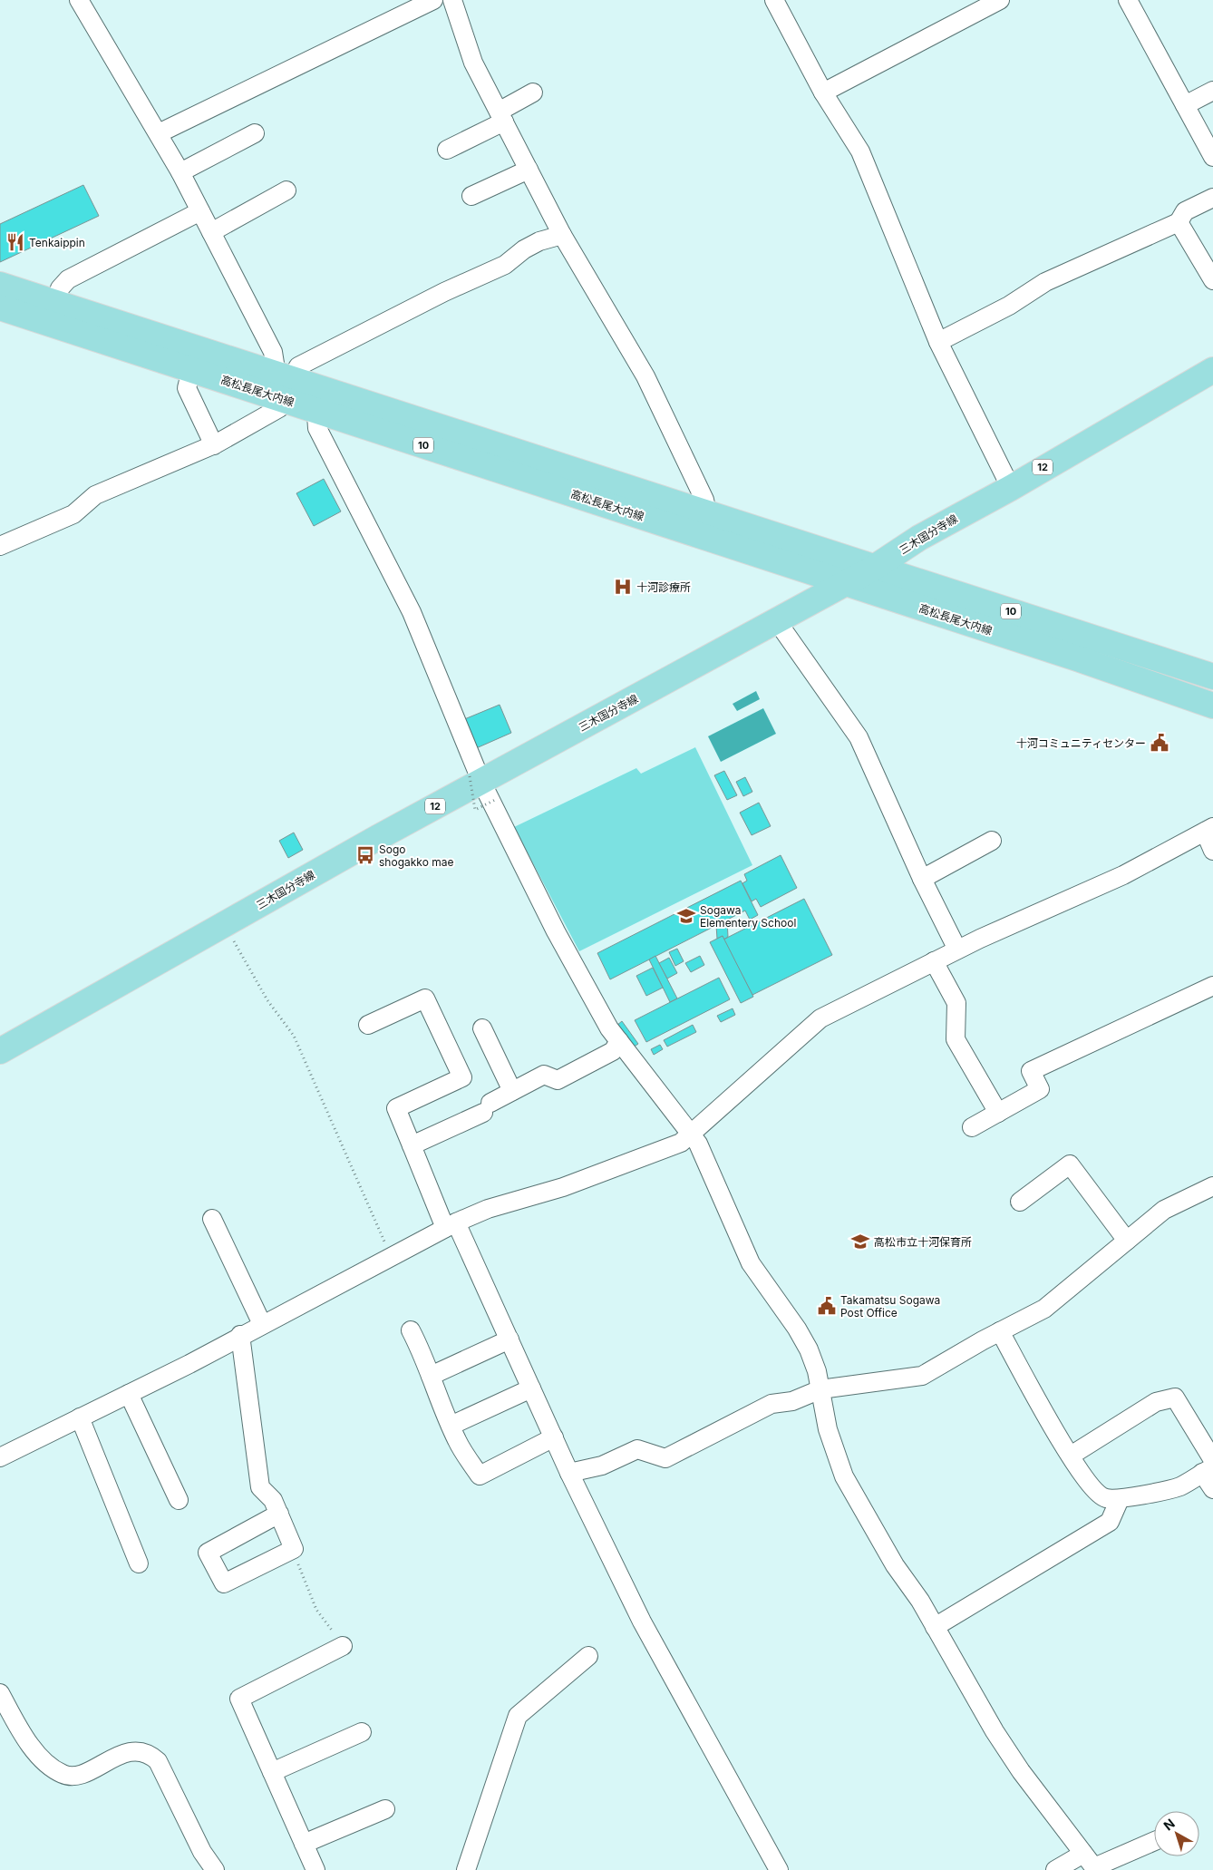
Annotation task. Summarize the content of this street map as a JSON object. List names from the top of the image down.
{
  "streets": {
    "main road": [
      "高松長尾大内線",
      "10",
      "12",
      "三木国分寺線"
    ]
  },
  "crossings": [
    ["高松長尾大内線", "三木国分寺線"]
  ],
  "places": {
    "restaurant": ["Tenkaippin"],
    "hospital": ["十河診療所"],
    "public building": ["十河コミュニティセンター", "Takamatsu Sogawa Post Office"],
    "bus stop": ["Sogo shogakko mae"],
    "school or university": ["Sogawa Elementery School", "高松市立十河保育所"]
  },
  "north": "top left"
}
